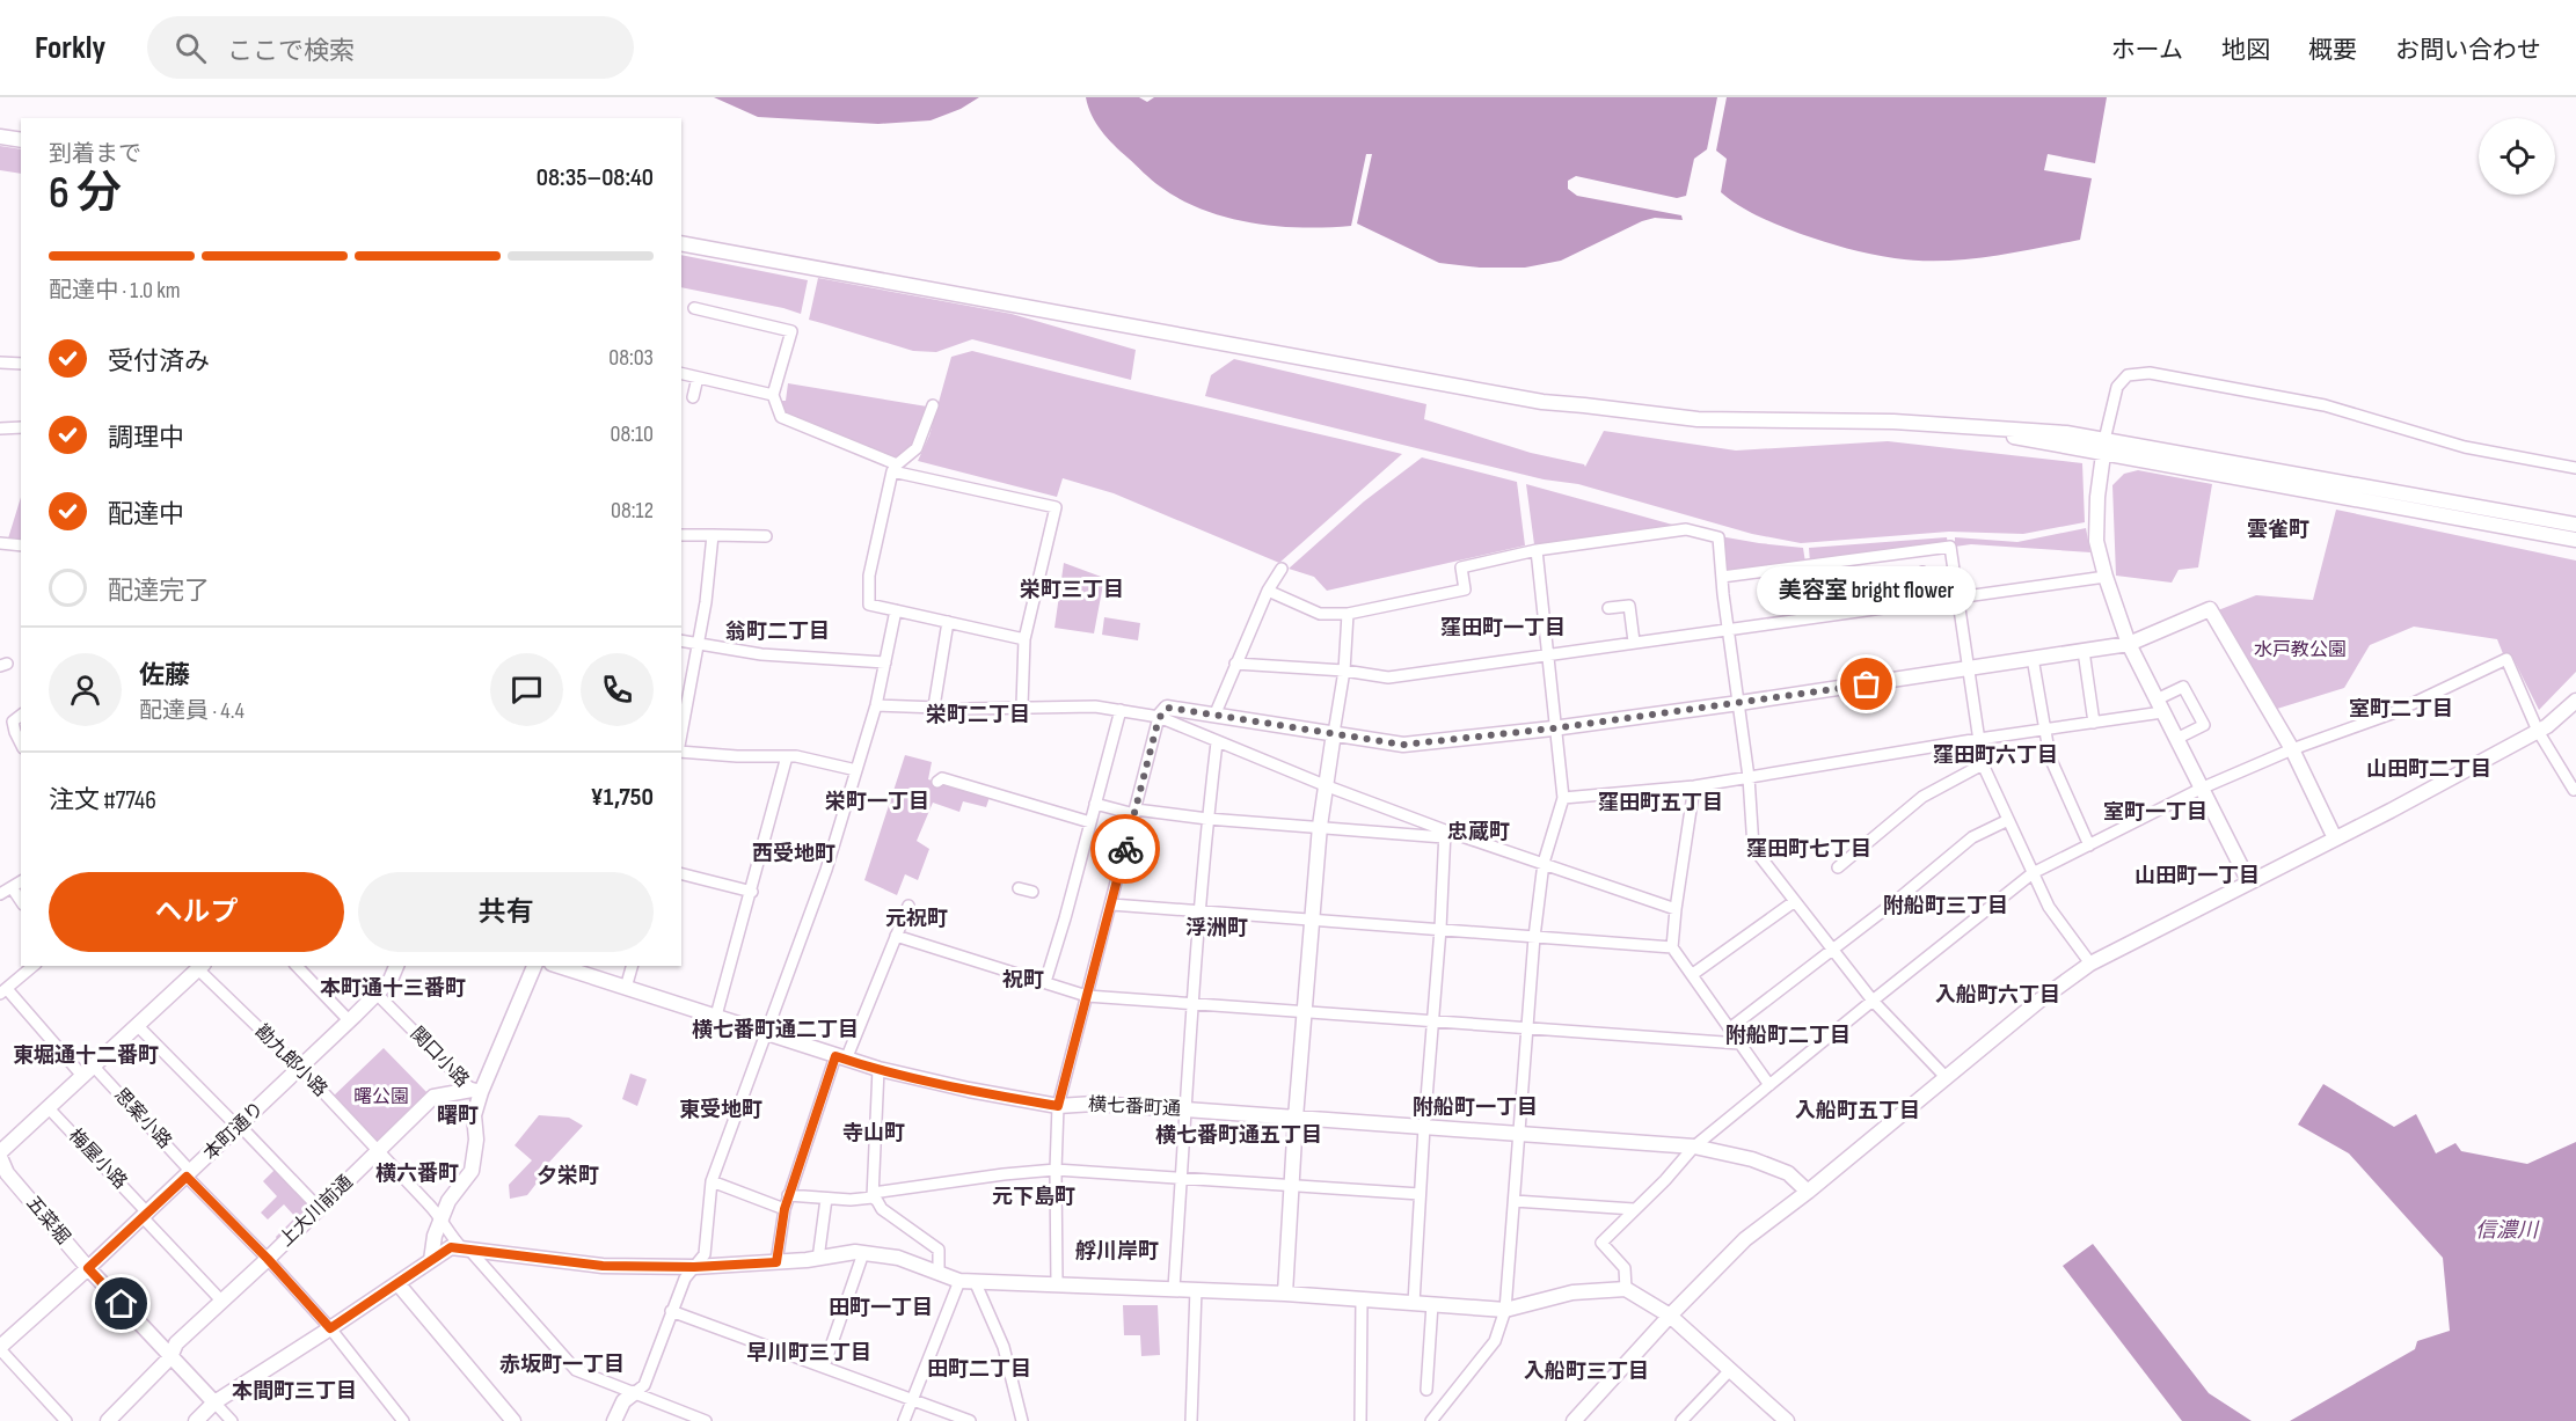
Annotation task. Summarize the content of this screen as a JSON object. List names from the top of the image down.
{
  "streets": {
    "street": [
      "関口小路",
      "勘九郎小路",
      "横七番町通",
      "思案小路",
      "本町通り",
      "梅屋小路",
      "上大川前通",
      "五菜堀"
    ]
  },
  "crossings": [
    ["関口小路", "本町通り"],
    ["関口小路", "上大川前通"],
    ["勘九郎小路", "本町通り"],
    ["勘九郎小路", "上大川前通"],
    ["思案小路", "本町通り"],
    ["思案小路", "上大川前通"],
    ["本町通り", "梅屋小路"],
    ["本町通り", "五菜堀"],
    ["梅屋小路", "上大川前通"],
    ["上大川前通", "五菜堀"]
  ],
  "districts": [
    "雲雀町",
    "栄町三丁目",
    "窪田町一丁目",
    "翁町二丁目",
    "室町二丁目",
    "栄町二丁目",
    "窪田町六丁目",
    "山田町二丁目",
    "栄町一丁目",
    "窪田町五丁目",
    "室町一丁目",
    "忠蔵町",
    "窪田町七丁目",
    "西受地町",
    "山田町一丁目",
    "附船町三丁目",
    "元祝町",
    "浮洲町",
    "祝町",
    "本町通十三番町",
    "入船町六丁目",
    "横七番町通二丁目",
    "附船町二丁目",
    "東堀通十二番町",
    "附船町一丁目",
    "東受地町",
    "入船町五丁目",
    "曙町",
    "寺山町",
    "横七番町通五丁目",
    "横六番町",
    "夕栄町",
    "元下島町",
    "艀川岸町",
    "田町一丁目",
    "早川町三丁目",
    "赤坂町一丁目",
    "田町二丁目",
    "入船町三丁目",
    "本間町三丁目"
  ],
  "water": ["信濃川"],
  "parks": ["水戸教公園", "曙公園"],
  "places": ["美容室 bright flower"],
  "page": {
    "header": "Forkly",
    "search": "ここで検索",
    "nav": [
      "ホーム",
      "地図",
      "概要",
      "お問い合わせ"
    ],
    "heading": ["6 分", "到着まで", "08:35–08:40"],
    "panel": [
      "佐藤",
      "配達員 · 4.4",
      "注文 #7746",
      "¥1,750"
    ],
    "bar": "配達中 · 1.0 km",
    "list": [
      ["受付済み", "08:03"],
      ["調理中", "08:10"],
      ["配達中", "08:12"],
      "配達完了"
    ],
    "bubble": "美容室 bright flower",
    "buttons": ["ヘルプ", "共有"]
  }
}
